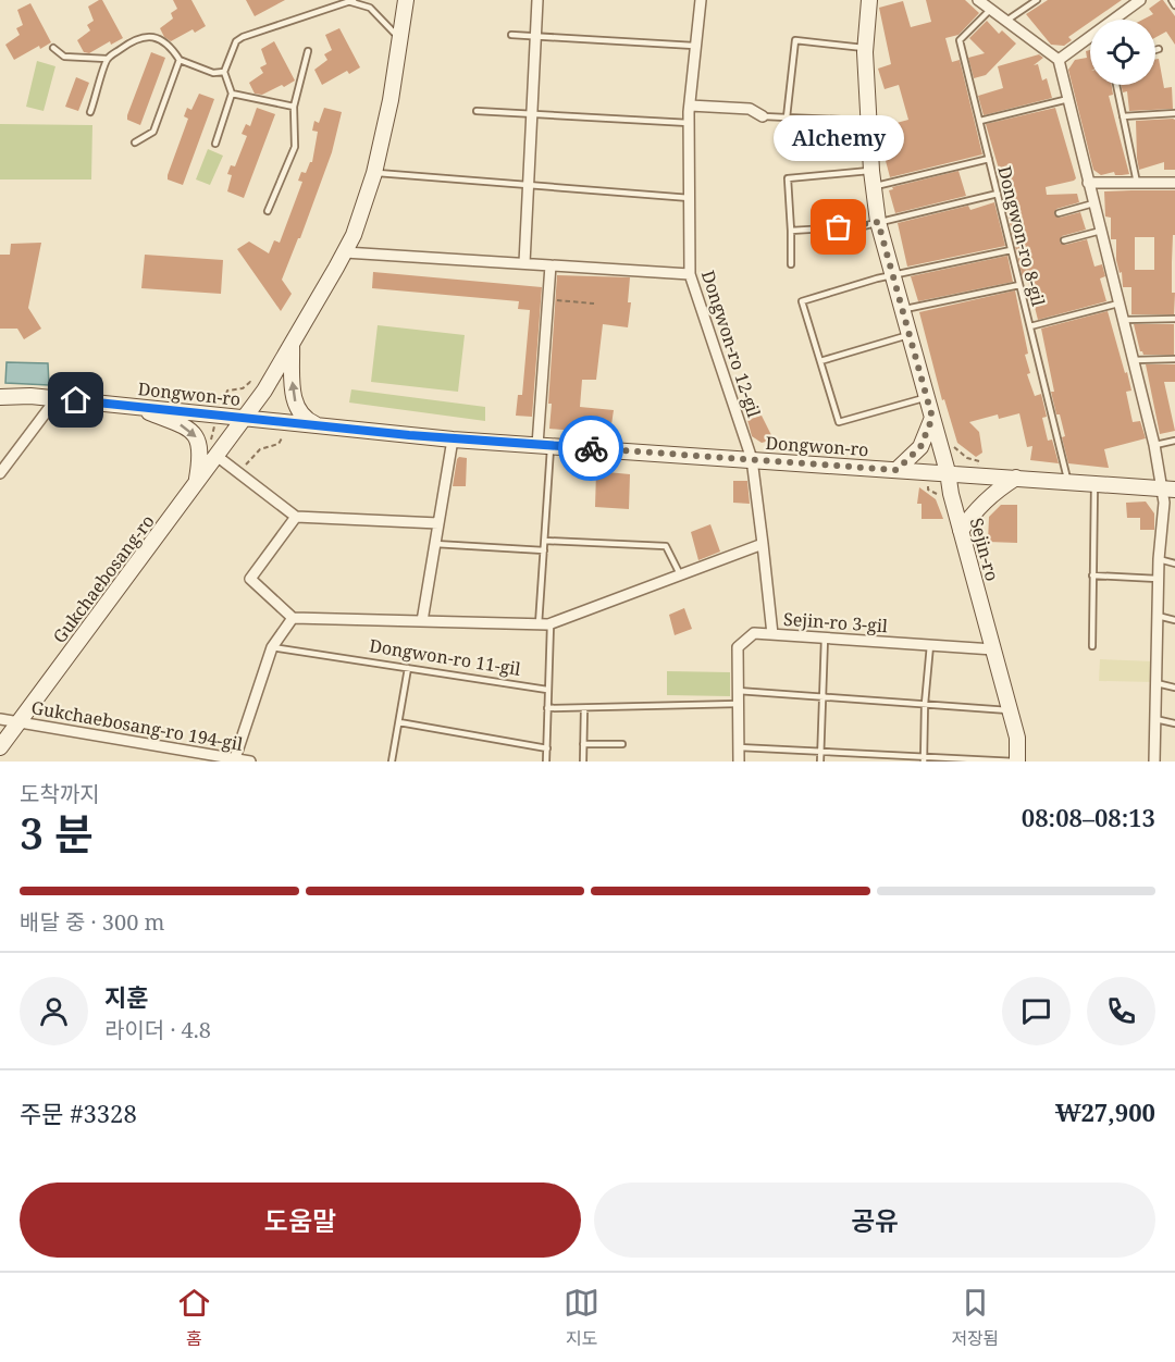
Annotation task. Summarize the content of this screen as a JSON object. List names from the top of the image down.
{
  "streets": {
    "main road": ["Dongwon-ro", "Sejin-ro", "Gukchaebosang-ro"],
    "street": [
      "Dongwon-ro 12-gil",
      "Sejin-ro 3-gil",
      "Dongwon-ro 11-gil",
      "Gukchaebosang-ro 194-gil"
    ],
    "lane": ["Dongwon-ro 8-gil"]
  },
  "crossings": [
    ["Dongwon-ro 8-gil", "Dongwon-ro"],
    ["Dongwon-ro 12-gil", "Dongwon-ro"],
    ["Dongwon-ro", "Sejin-ro"],
    ["Dongwon-ro", "Gukchaebosang-ro"],
    ["Sejin-ro", "Sejin-ro 3-gil"],
    ["Gukchaebosang-ro", "Gukchaebosang-ro 194-gil"]
  ],
  "places": ["Alchemy"],
  "page": {
    "bubble": "Alchemy",
    "heading": ["3 분", "도착까지", "08:08–08:13"],
    "panel": [
      "지훈",
      "라이더 · 4.8",
      "주문 #3328",
      "₩27,900"
    ],
    "bar": "배달 중 · 300 m",
    "buttons": ["도움말", "공유"],
    "tabs": ["홈", "지도", "저장됨"]
  }
}
